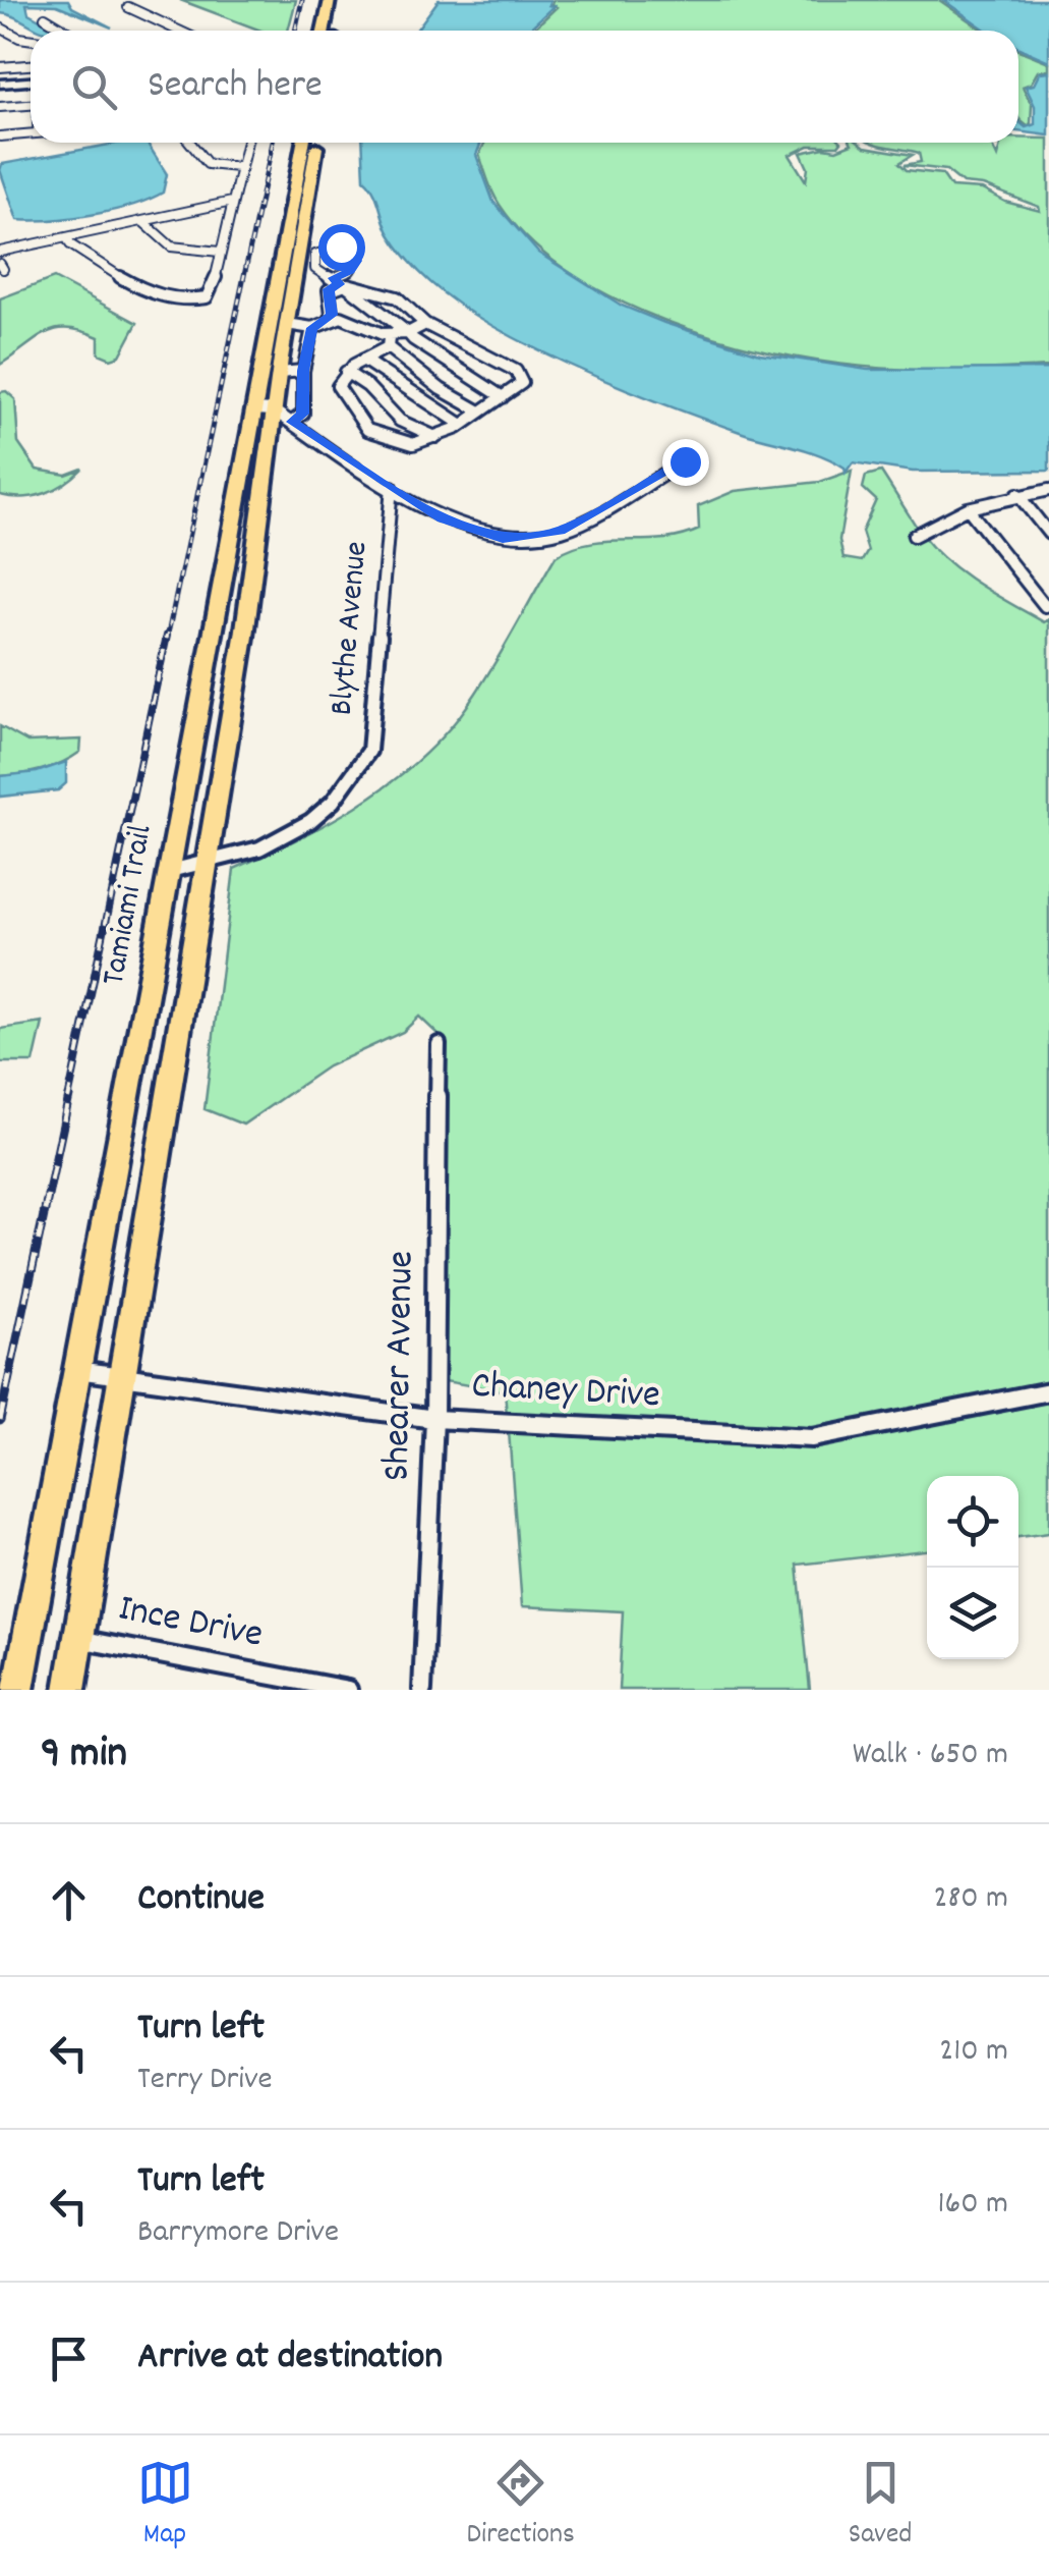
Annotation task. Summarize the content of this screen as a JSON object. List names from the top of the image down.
{
  "streets": {
    "main road": ["Tamiami Trail"],
    "street": [
      "Blythe Avenue",
      "Shearer Avenue",
      "Chaney Drive",
      "Ince Drive"
    ]
  },
  "crossings": [
    ["Blythe Avenue", "Tamiami Trail"],
    ["Tamiami Trail", "Chaney Drive"],
    ["Tamiami Trail", "Ince Drive"],
    ["Shearer Avenue", "Chaney Drive"]
  ],
  "page": {
    "search": "Search here",
    "heading": ["9 min", "Walk · 650 m"],
    "list": [
      ["Continue", "280 m"],
      ["Turn left", "Terry Drive", "210 m"],
      ["Turn left", "Barrymore Drive", "160 m"],
      "Arrive at destination"
    ],
    "nav": ["Map", "Directions", "Saved"]
  }
}
